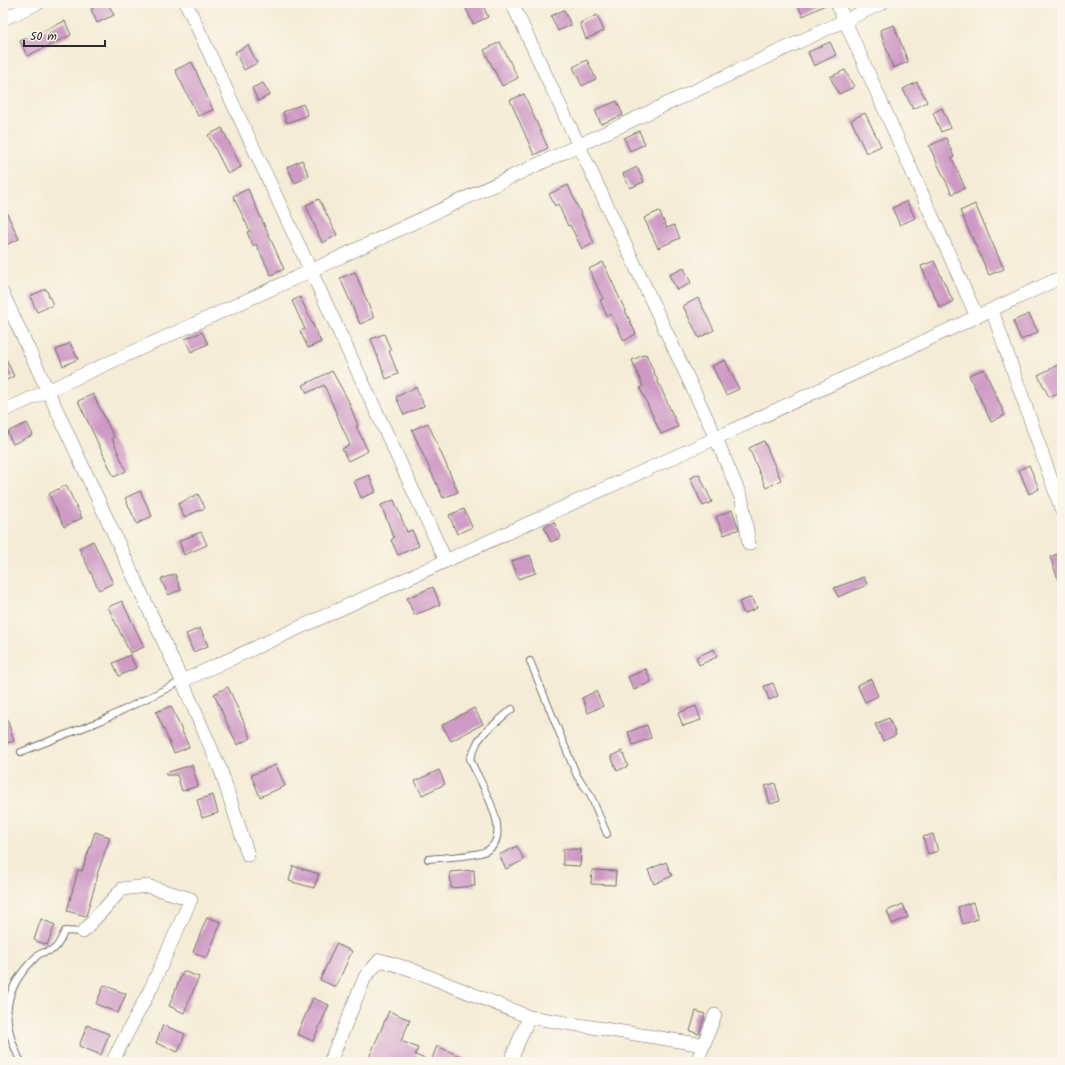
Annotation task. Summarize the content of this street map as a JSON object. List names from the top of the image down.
{
  "scale_bar": "50 m"
}
